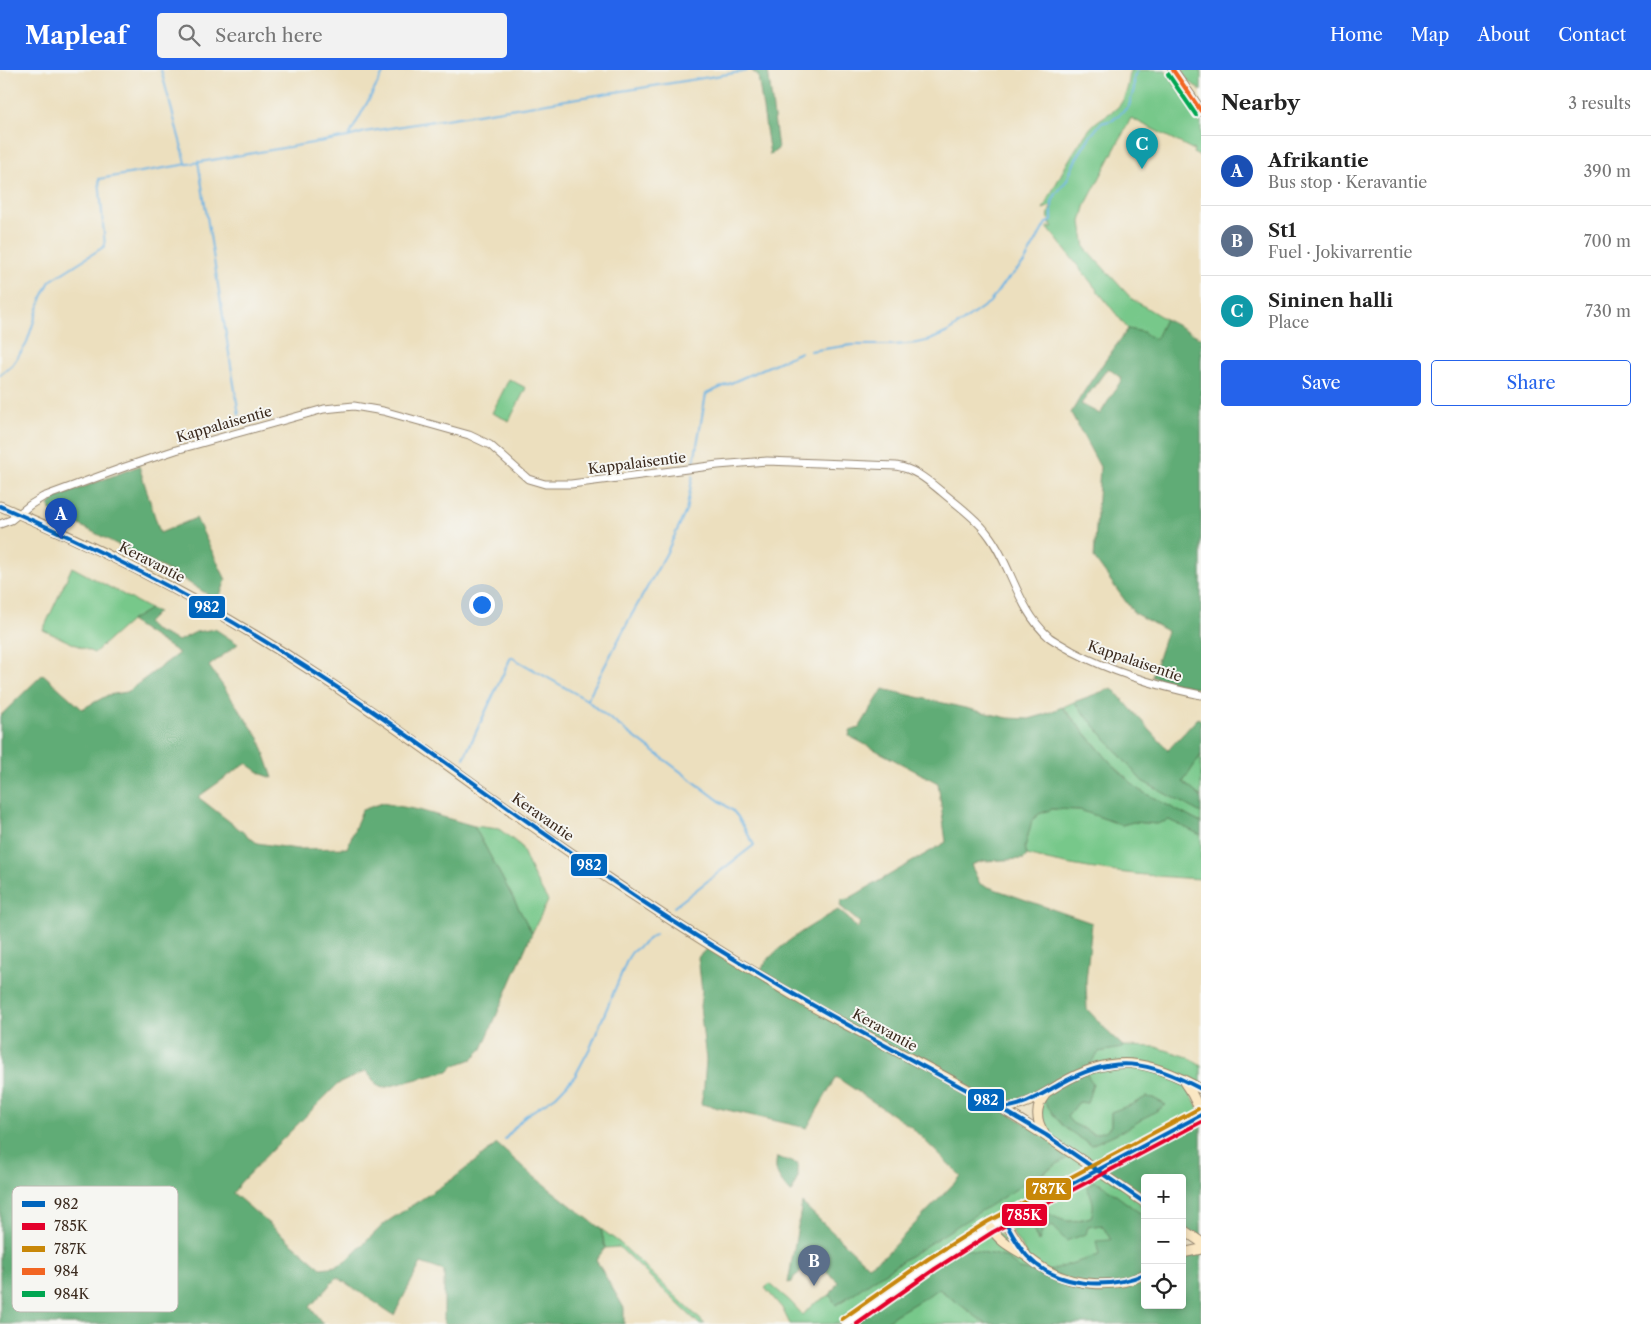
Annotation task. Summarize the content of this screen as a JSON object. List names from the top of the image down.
{
  "streets": {
    "main road": ["Keravantie"],
    "street": ["Kappalaisentie"]
  },
  "crossings": [
    ["Kappalaisentie", "Keravantie"]
  ],
  "lines": [
    "transit line 984",
    "transit line 984K",
    "transit line 982",
    "transit line 787K",
    "transit line 785K"
  ],
  "legend": [
    "982",
    "785K",
    "787K",
    "984",
    "984K"
  ],
  "page": {
    "header": "Mapleaf",
    "search": "Search here",
    "nav": [
      "Home",
      "Map",
      "About",
      "Contact"
    ],
    "heading": ["Nearby", "3 results"],
    "pins": ["C", "A", "B"],
    "list": [
      {
        "mark": "A",
        "name": "Afrikantie",
        "note": "Bus stop · Keravantie",
        "value": "390 m"
      },
      {
        "mark": "B",
        "name": "St1",
        "note": "Fuel · Jokivarrentie",
        "value": "700 m"
      },
      {
        "mark": "C",
        "name": "Sininen halli",
        "note": "Place",
        "value": "730 m"
      }
    ],
    "buttons": ["Save", "Share"],
    "map_buttons": ["+", "−"]
  }
}
